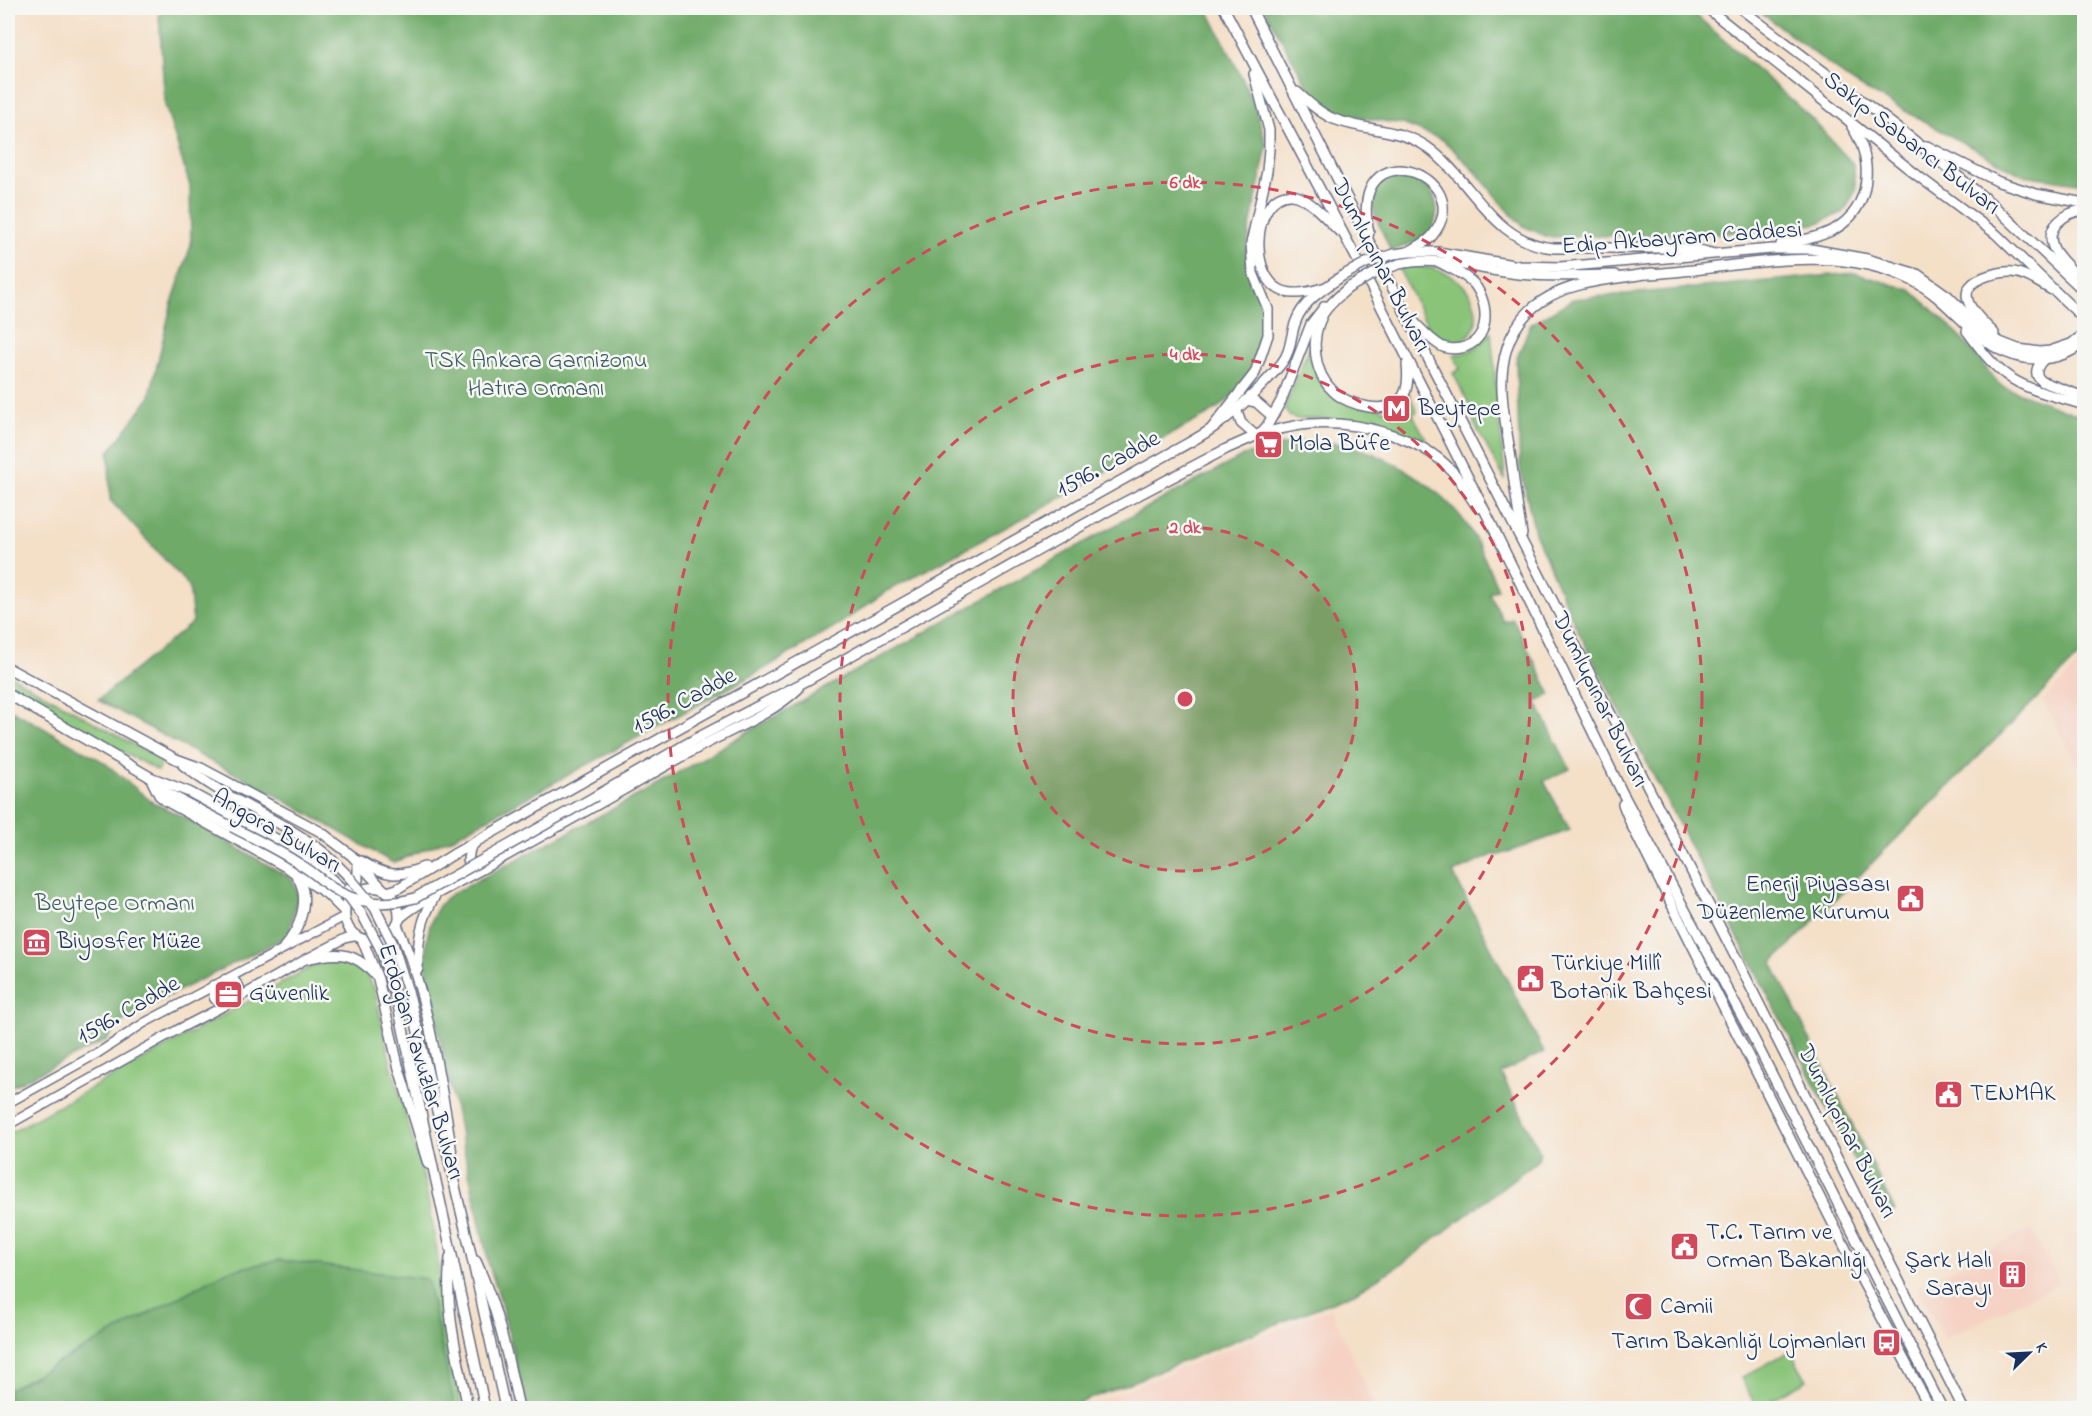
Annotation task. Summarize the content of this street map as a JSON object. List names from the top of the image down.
{
  "streets": {
    "main road": [
      "Sakıp Sabancı Bulvarı",
      "Edip Akbayram Caddesi",
      "Dumlupınar Bulvarı",
      "1596. Cadde",
      "Angora Bulvarı",
      "Erdoğan Yavuzlar Bulvarı"
    ]
  },
  "crossings": [
    ["Edip Akbayram Caddesi", "1596. Cadde"],
    ["Dumlupınar Bulvarı", "1596. Cadde"],
    ["1596. Cadde", "Angora Bulvarı"],
    ["1596. Cadde", "Erdoğan Yavuzlar Bulvarı"],
    ["Angora Bulvarı", "Erdoğan Yavuzlar Bulvarı"]
  ],
  "parks": ["TSK Ankara Garnizonu Hatıra Ormanı", "Beytepe Ormanı"],
  "places": {
    "metro station": ["Beytepe"],
    "supermarket": ["Mola Büfe"],
    "public building": [
      "Enerji Piyasası Düzenleme Kurumu",
      "Türkiye Millî Botanik Bahçesi",
      "TENMAK",
      "T.C. Tarım ve Orman Bakanlığı"
    ],
    "museum": ["Biyosfer Müze"],
    "office": ["Güvenlik"],
    "building": ["Şark Halı Sarayı"],
    "mosque": ["Camii"],
    "bus stop": ["Tarım Bakanlığı Lojmanları"]
  },
  "north": "top right",
  "rings": ["6 dk", "4 dk", "2 dk"]
}
